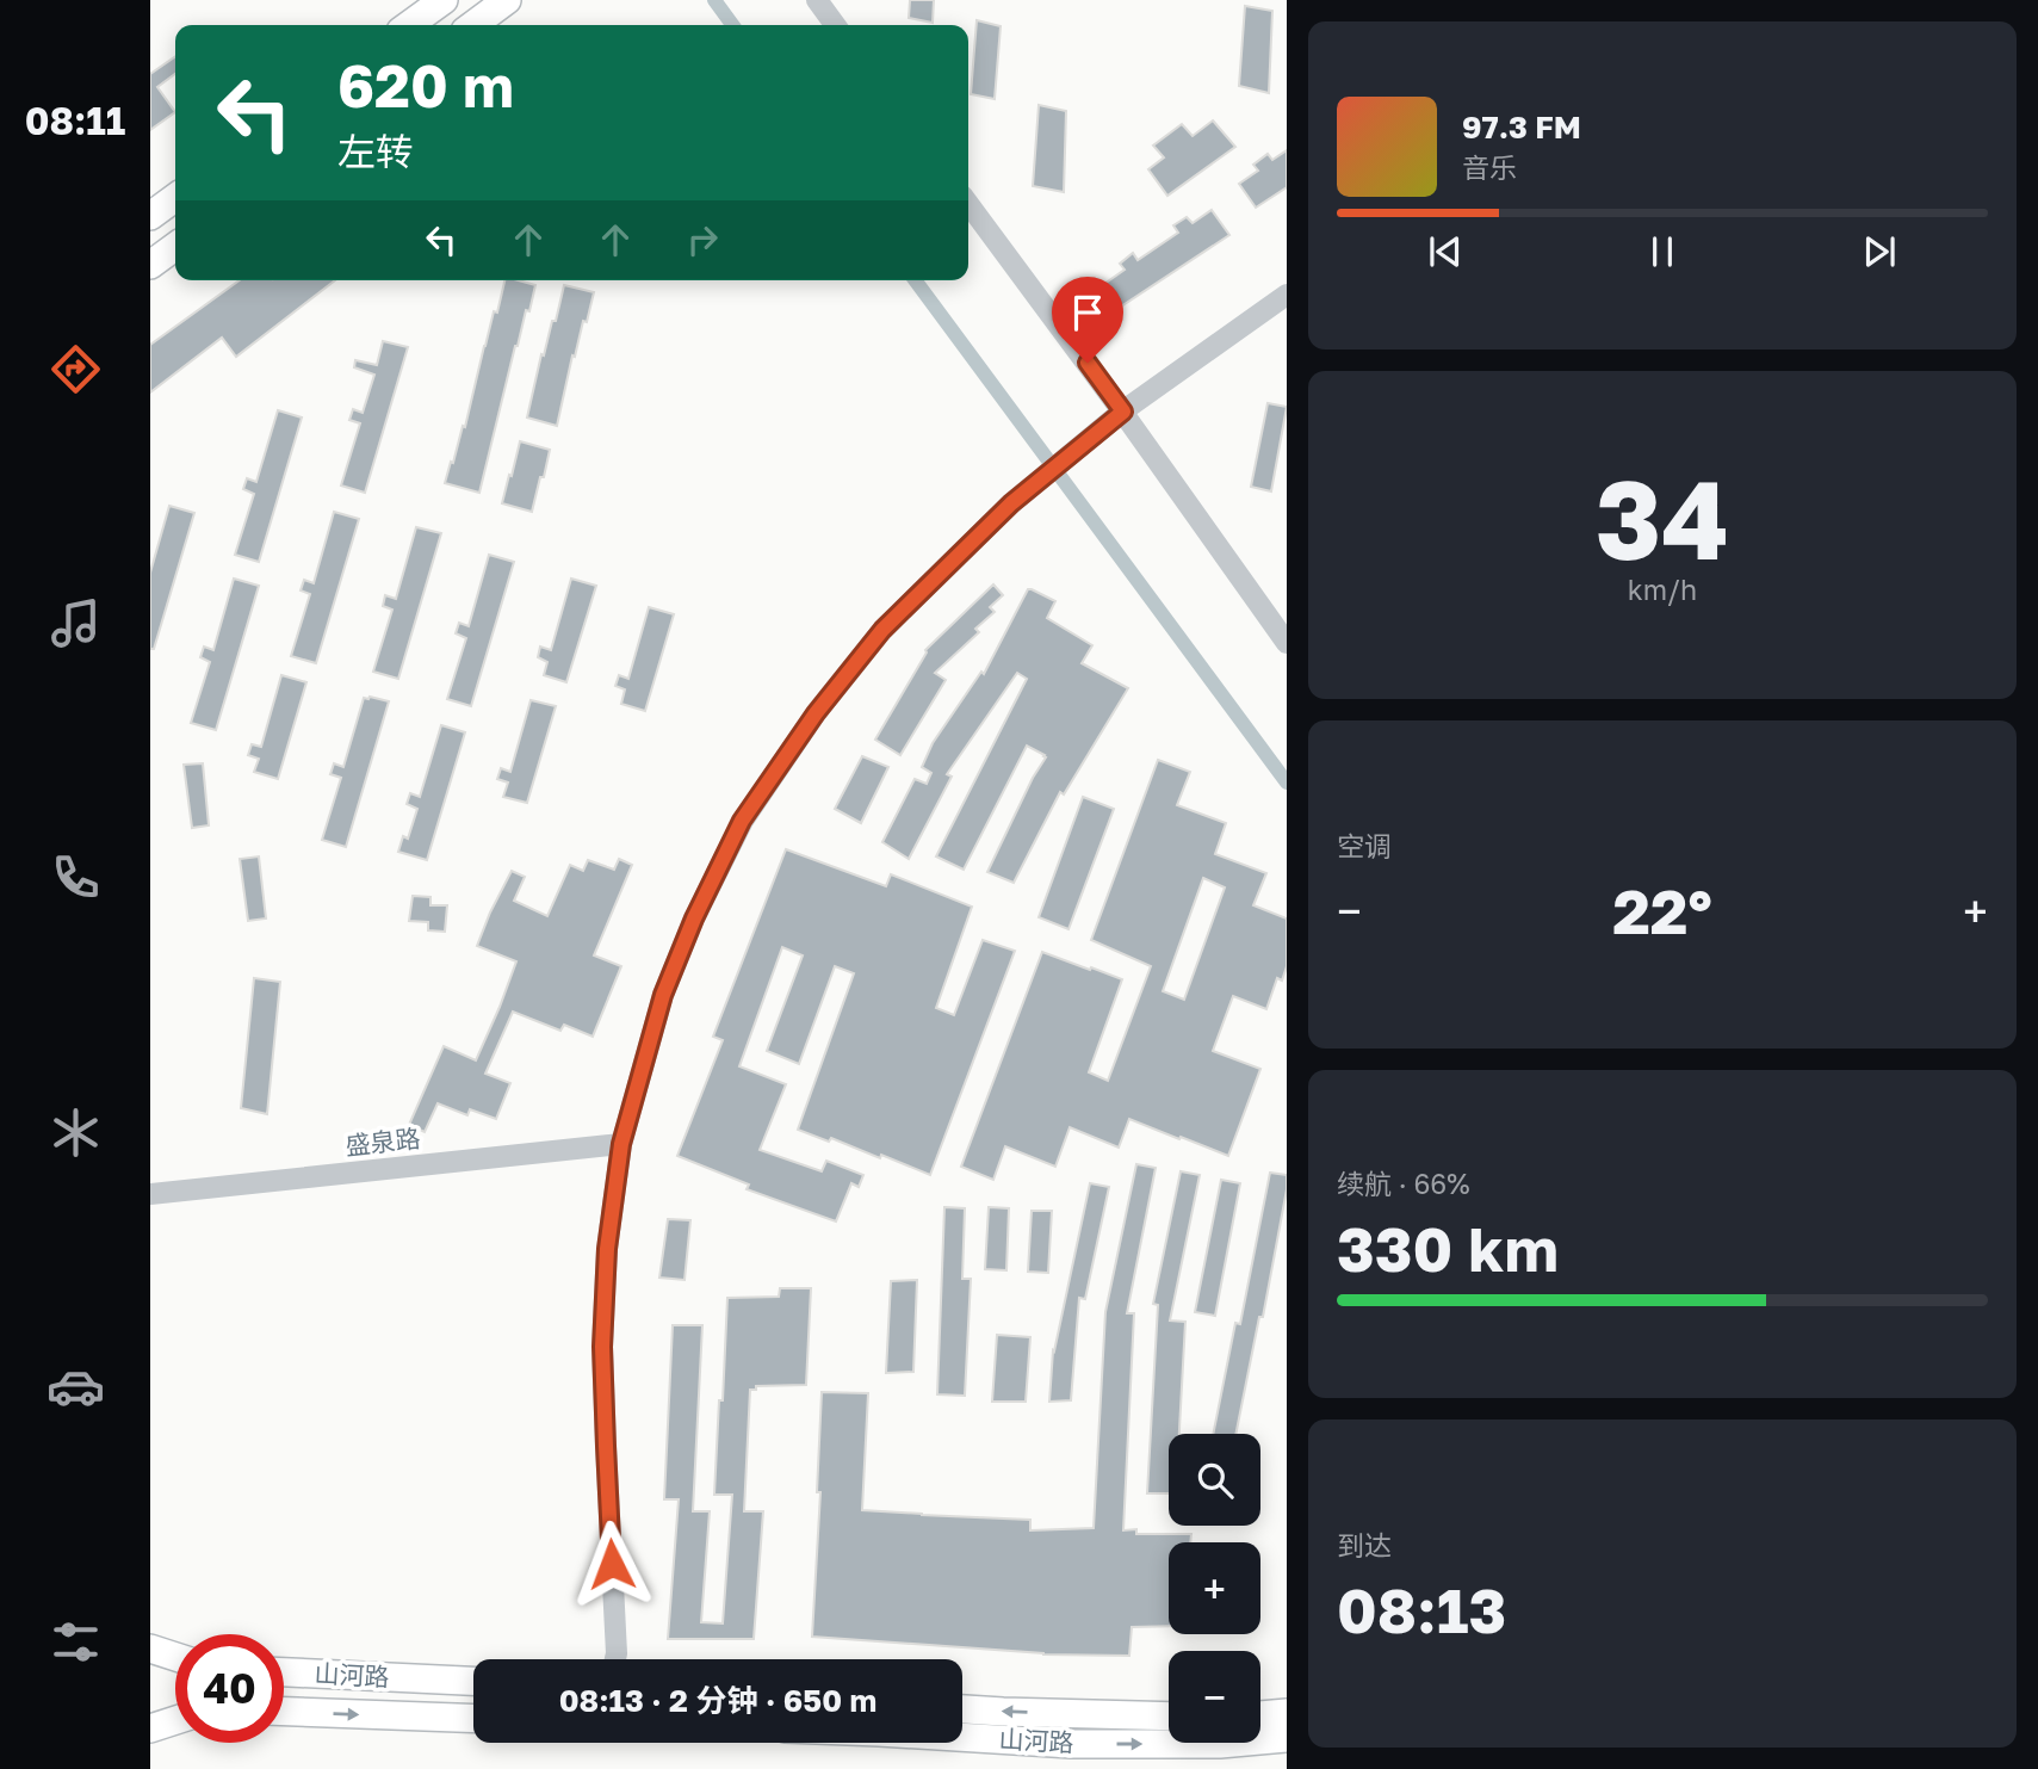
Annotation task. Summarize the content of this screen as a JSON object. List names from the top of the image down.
{
  "streets": {
    "main road": ["山河路"],
    "street": ["盛泉路"]
  },
  "page": {
    "tabs": "08:11",
    "turn": ["620 m", "左转"],
    "song": ["97.3 FM", "音乐"],
    "tile": [
      ["34", "km/h"],
      "空调",
      ["续航 · 66%", "330 km"],
      ["到达", "08:13"]
    ],
    "heat": ["−", "22°", "+"],
    "map_buttons": ["+", "−"],
    "limit": "40",
    "trip": "08:13 · 2 分钟 · 650 m"
  }
}
